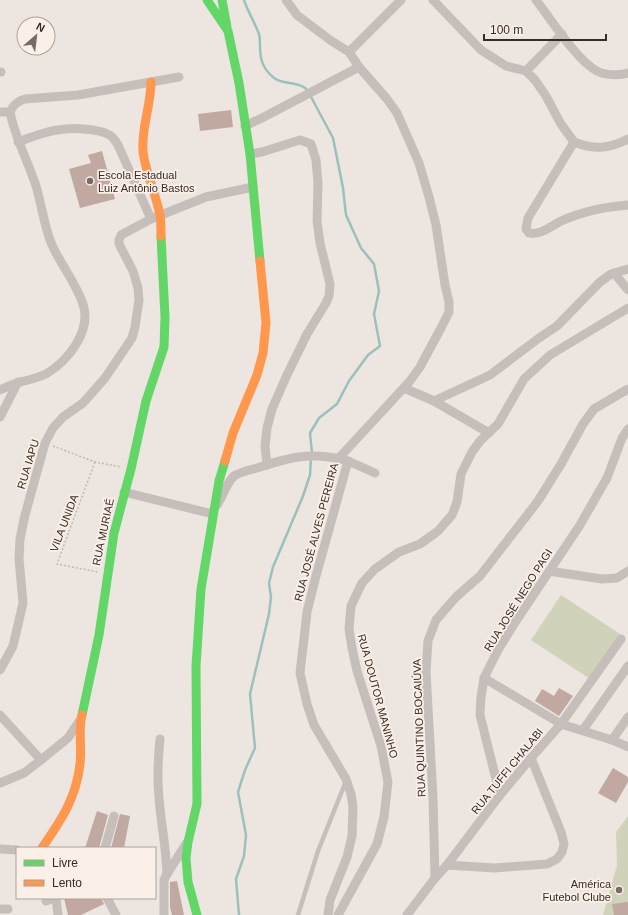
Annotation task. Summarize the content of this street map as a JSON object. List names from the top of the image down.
{
  "streets": {
    "street": [
      "RUA IAPU",
      "RUA MURIAÉ",
      "RUA JOSÉ ALVES PEREIRA",
      "RUA JOSÉ NEGO PAGI",
      "RUA DOUTOR MANINHO",
      "RUA QUINTINO BOCAIÚVA",
      "RUA TUFFI CHALABI"
    ],
    "path": ["VILA UNIDA"]
  },
  "crossings": [
    ["VILA UNIDA", "RUA MURIAÉ"],
    ["RUA JOSÉ NEGO PAGI", "RUA TUFFI CHALABI"],
    ["RUA QUINTINO BOCAIÚVA", "RUA TUFFI CHALABI"]
  ],
  "places": ["Escola Estadual Luiz Antônio Bastos", "América Futebol Clube"],
  "legend": ["Livre", "Lento"],
  "scale_bar": "100 m",
  "north": "top right"
}
